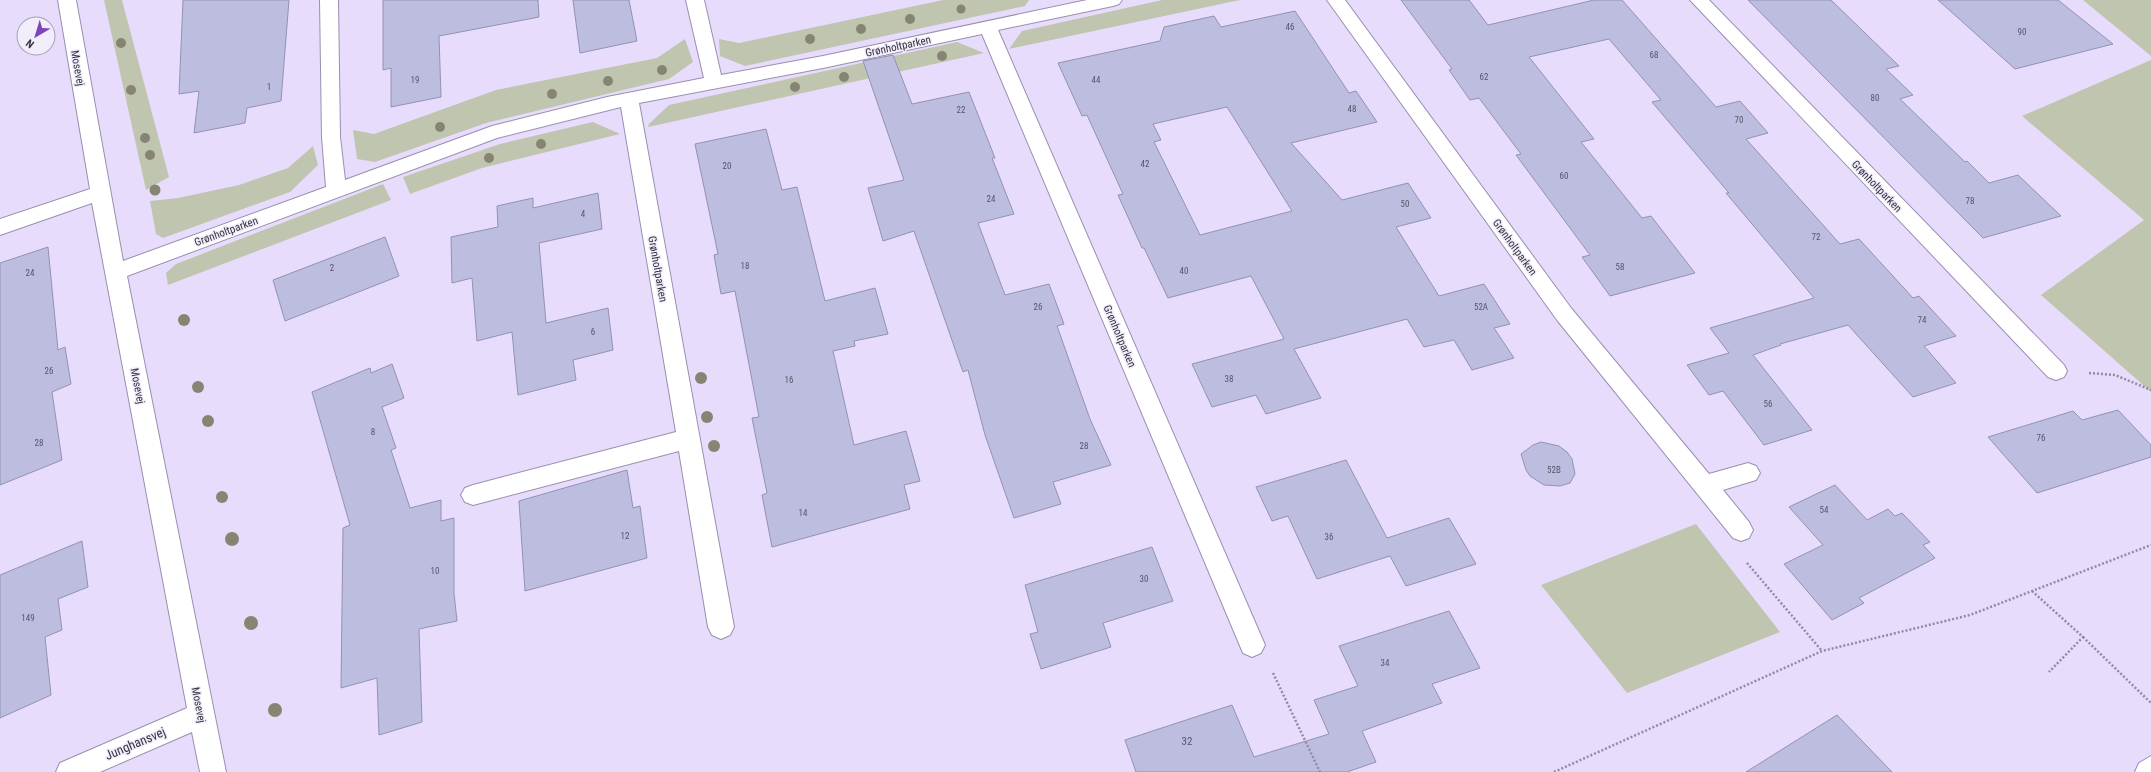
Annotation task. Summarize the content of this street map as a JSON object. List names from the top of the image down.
{
  "streets": {
    "street": ["Grønholtparken", "Mosevej", "Junghansvej"]
  },
  "crossings": [
    ["Grønholtparken", "Mosevej"],
    ["Mosevej", "Junghansvej"]
  ],
  "house_numbers": [
    "46",
    "90",
    "68",
    "62",
    "19",
    "44",
    "1",
    "80",
    "48",
    "22",
    "70",
    "42",
    "20",
    "60",
    "24",
    "78",
    "50",
    "4",
    "72",
    "18",
    "58",
    "2",
    "40",
    "24",
    "26",
    "52A",
    "74",
    "6",
    "26",
    "38",
    "16",
    "56",
    "8",
    "76",
    "28",
    "28",
    "52B",
    "54",
    "14",
    "12",
    "36",
    "10",
    "30",
    "149",
    "34",
    "32"
  ],
  "north": "bottom left"
}
